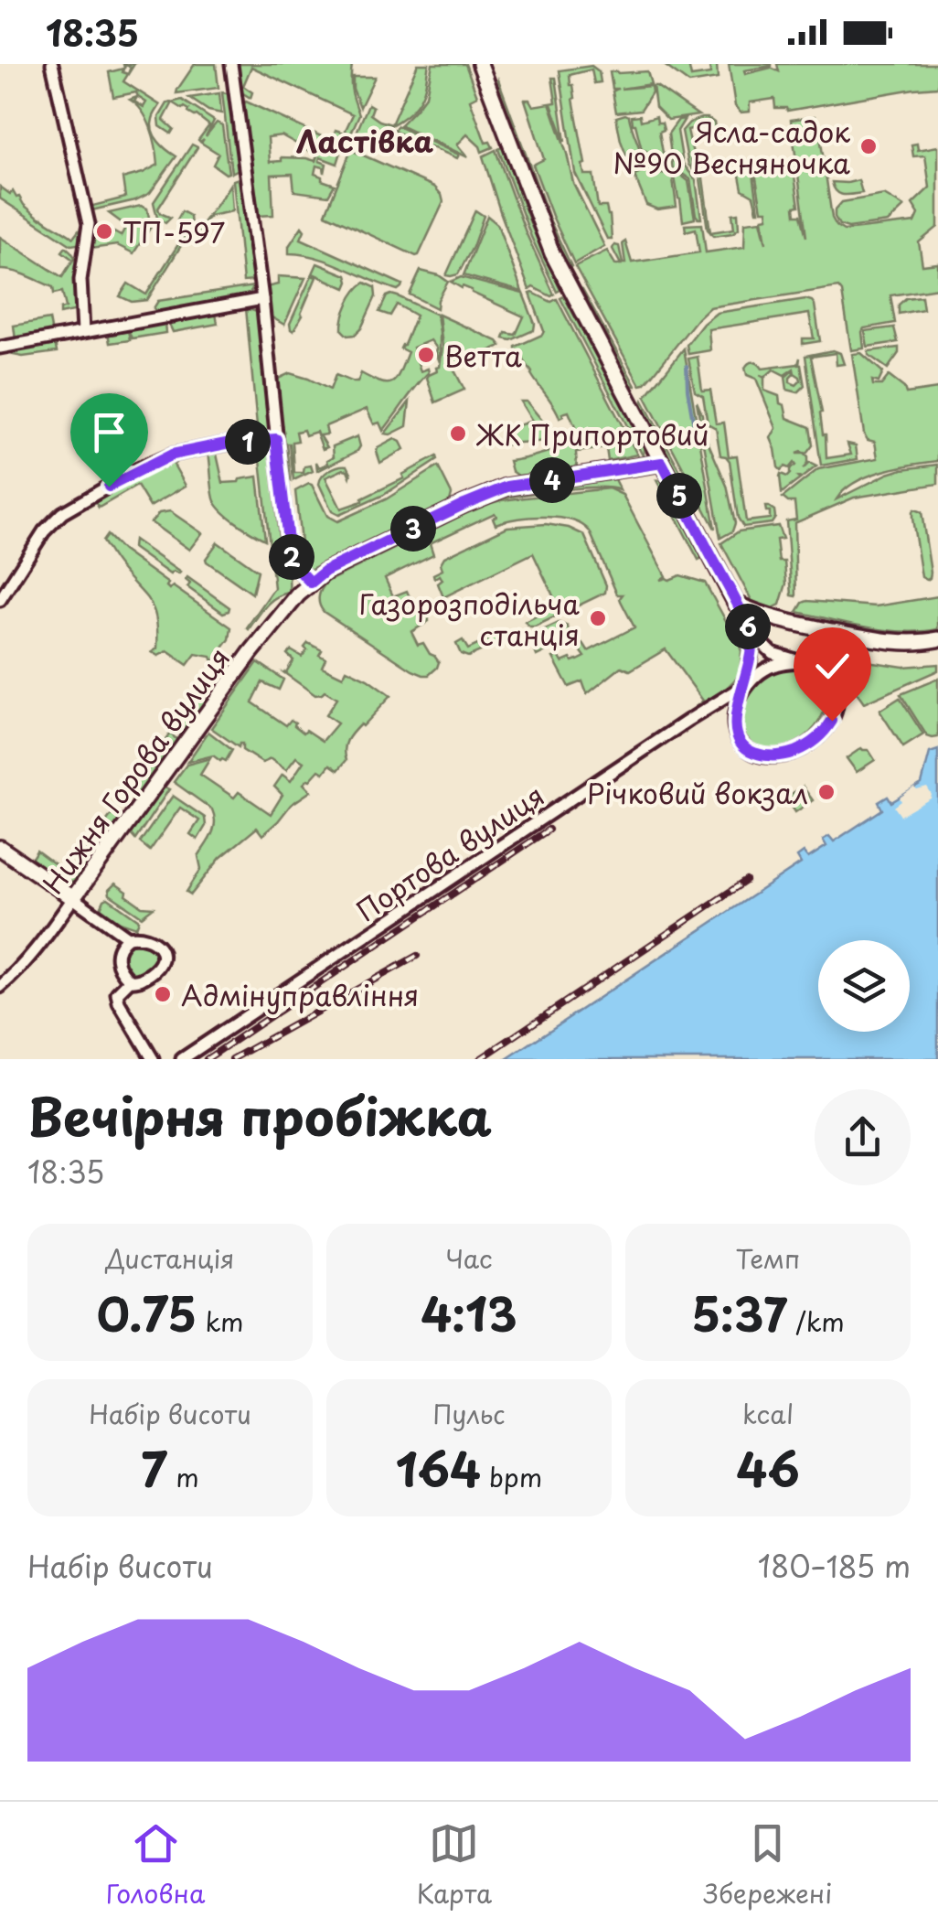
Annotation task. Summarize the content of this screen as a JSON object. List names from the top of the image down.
{
  "streets": {
    "street": ["Нижня Горова вулиця", "Портова вулиця"]
  },
  "districts": ["Ластівка"],
  "places": [
    "Ясла-садок №90 Весняночка",
    "ТП-597",
    "Ветта",
    "ЖК Припортовий",
    "Газорозподільча станція",
    "Річковий вокзал",
    "Адмінуправління"
  ],
  "page": {
    "status": "18:35",
    "pins": [
      "1",
      "4",
      "5",
      "3",
      "2",
      "6"
    ],
    "heading": ["Вечірня пробіжка", "18:35"],
    "stats": [
      ["Дистанція", "0.75 km"],
      ["Час", "4:13"],
      ["Темп", "5:37 /km"],
      ["Набір висоти", "7 m"],
      ["Пульс", "164 bpm"],
      ["kcal", "46"]
    ],
    "chart": ["Набір висоти", "180–185 m"],
    "tabs": ["Головна", "Карта", "Збережені"]
  }
}
